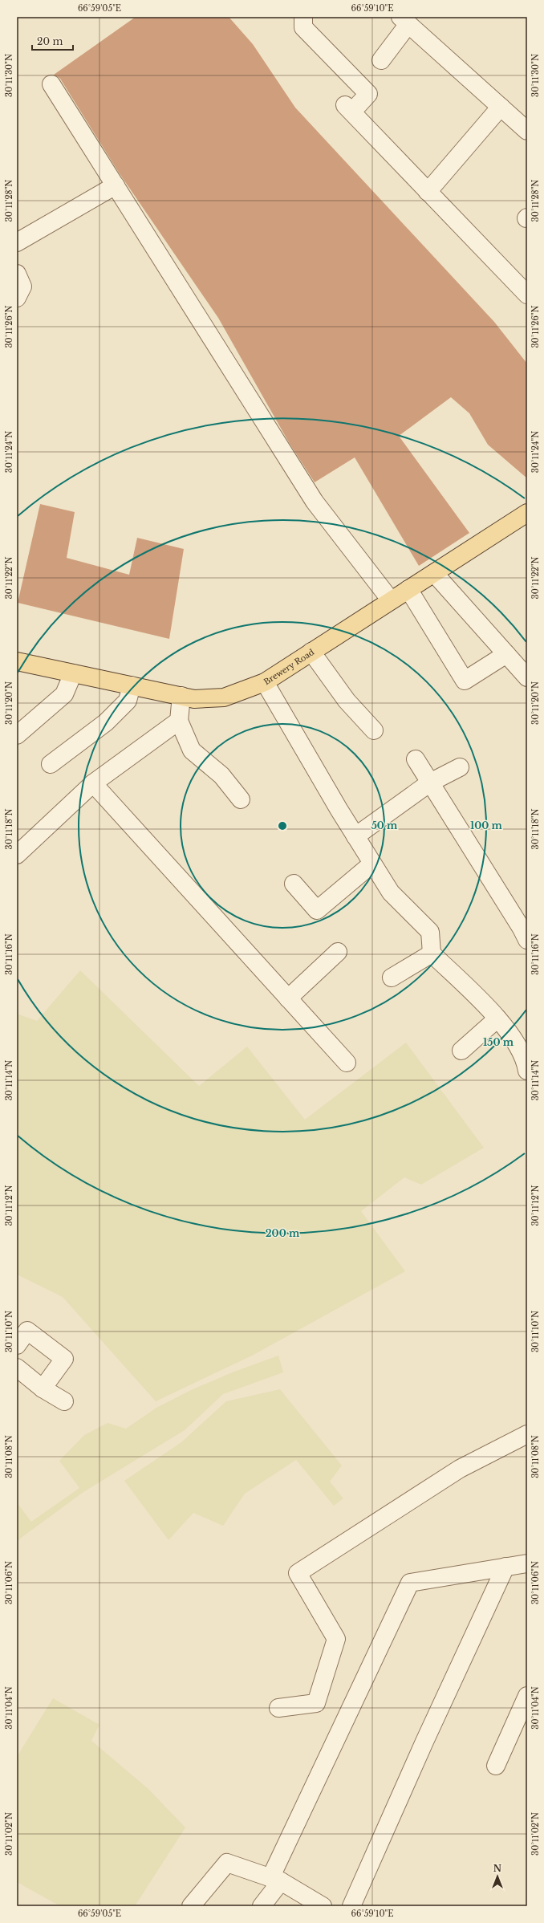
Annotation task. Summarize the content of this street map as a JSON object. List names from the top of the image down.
{
  "streets": {
    "main road": ["Brewery Road"]
  },
  "scale_bar": "20 m",
  "north": "top",
  "coordinates": [
    "66°59'05\"E",
    "66°59'10\"E",
    "30°11'30\"N",
    "30°11'28\"N",
    "30°11'26\"N",
    "30°11'24\"N",
    "30°11'22\"N",
    "30°11'20\"N",
    "30°11'18\"N",
    "30°11'16\"N",
    "30°11'14\"N",
    "30°11'12\"N",
    "30°11'10\"N",
    "30°11'08\"N",
    "30°11'06\"N",
    "30°11'04\"N",
    "30°11'02\"N"
  ],
  "rings": [
    "50 m",
    "100 m",
    "150 m",
    "200 m"
  ]
}
